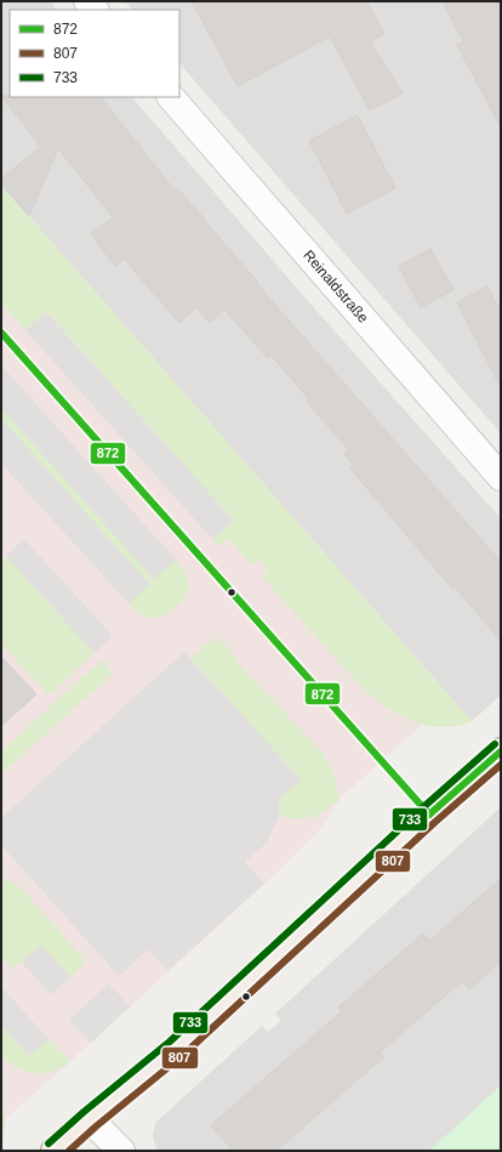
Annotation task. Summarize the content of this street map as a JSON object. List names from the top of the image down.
{
  "streets": {
    "street": ["Reinaldstraße"]
  },
  "lines": ["transit line 872", "transit line 733", "transit line 807"],
  "legend": ["872", "807", "733"]
}
